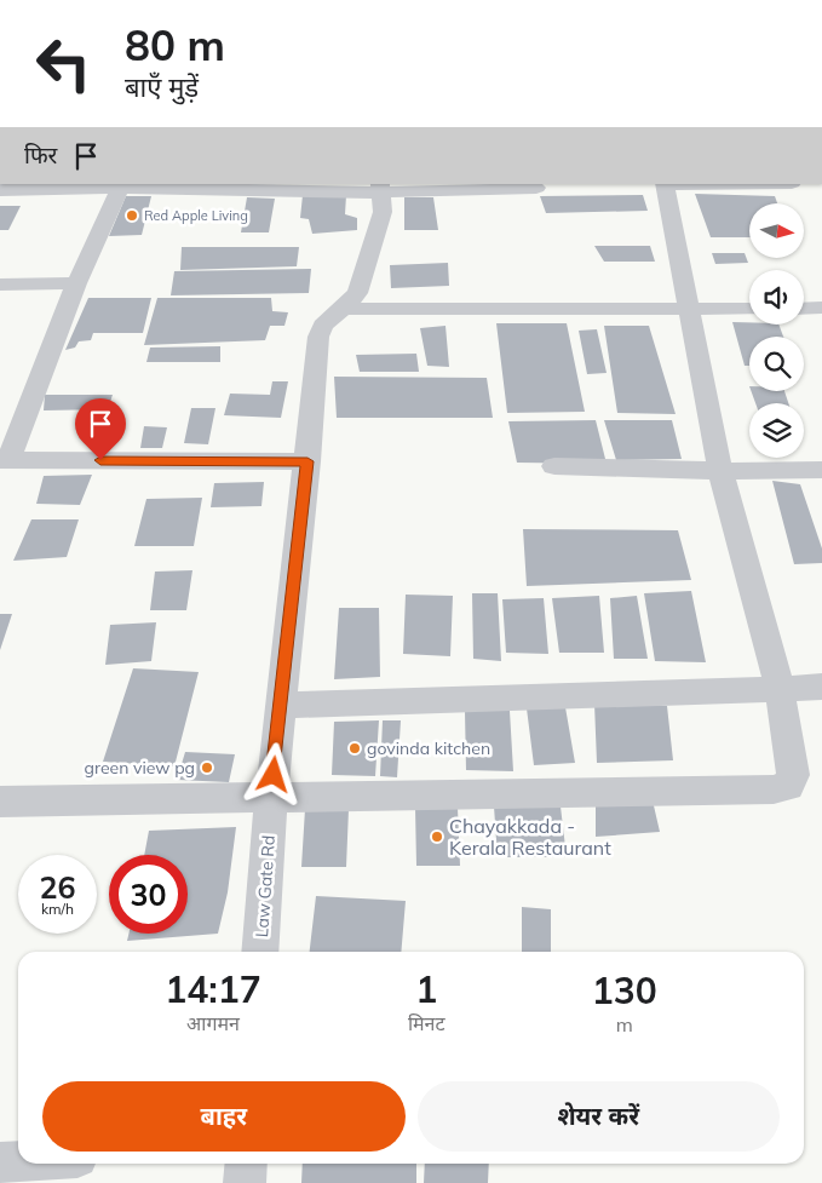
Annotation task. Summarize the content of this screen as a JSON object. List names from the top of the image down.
{
  "streets": {
    "street": ["Law Gate Rd"]
  },
  "places": [
    "Red Apple Living",
    "govinda kitchen",
    "green view pg",
    "Chayakkada - Kerala Restaurant"
  ],
  "north": "right",
  "page": {
    "turn": ["80 m", "बाएँ मुड़ें"],
    "then": "फिर",
    "speed": "26 km/h",
    "limit": "30",
    "eta": [
      "14:17",
      "आगमन",
      "1",
      "मिनट",
      "130",
      "m"
    ],
    "buttons": ["बाहर", "शेयर करें"]
  }
}
